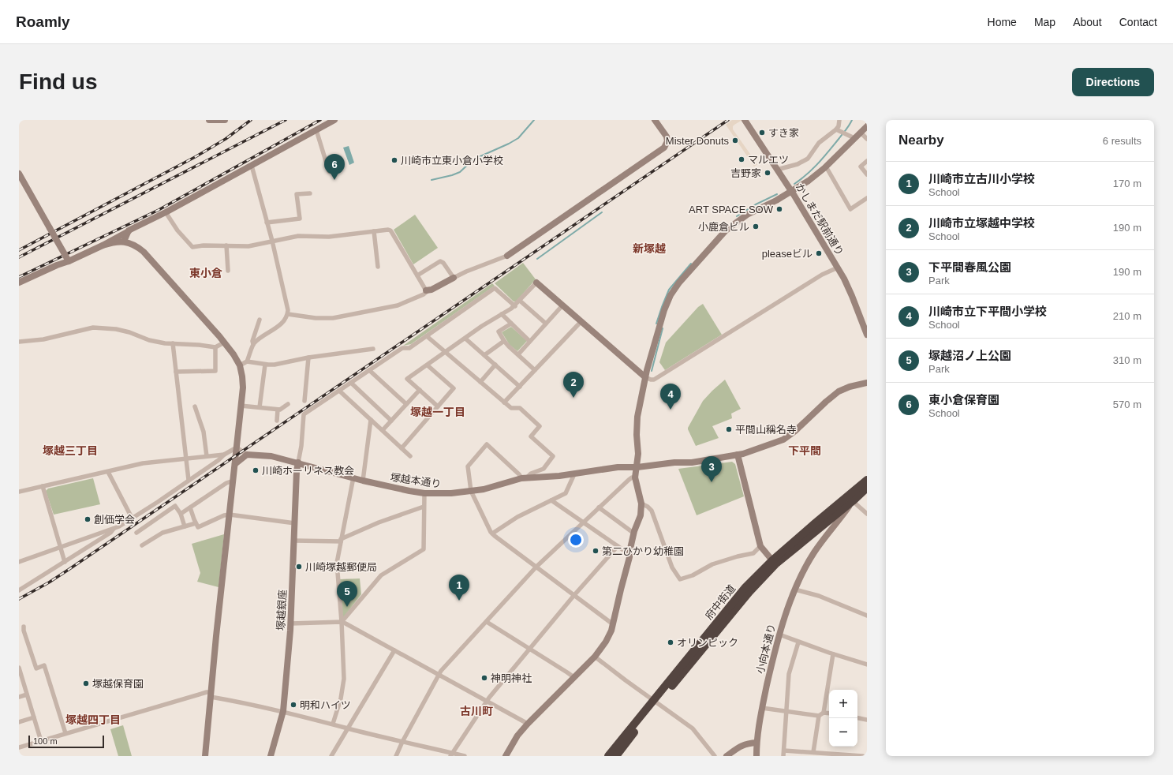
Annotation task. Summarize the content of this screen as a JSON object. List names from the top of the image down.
{
  "streets": {
    "highway": ["府中街道"],
    "street": [
      "かしまだ駅前通り",
      "塚越本通り",
      "塚越銀座",
      "小向本通り"
    ]
  },
  "crossings": [
    ["塚越本通り", "塚越銀座"]
  ],
  "districts": [
    "新塚越",
    "東小倉",
    "塚越一丁目",
    "塚越三丁目",
    "下平間",
    "古川町",
    "塚越四丁目"
  ],
  "places": [
    "すき家",
    "Mister Donuts",
    "マルエツ",
    "川崎市立東小倉小学校",
    "吉野家",
    "ART SPACE SOW",
    "小鹿倉ビル",
    "pleaseビル",
    "平間山稱名寺",
    "川崎ホーリネス教会",
    "創価学会",
    "第二ひかり幼稚園",
    "川崎塚越郵便局",
    "オリンピック",
    "神明神社",
    "塚越保育園",
    "明和ハイツ"
  ],
  "scale_bar": "100 m",
  "page": {
    "header": "Roamly",
    "nav": [
      "Home",
      "Map",
      "About",
      "Contact"
    ],
    "buttons": "Directions",
    "title": "Find us",
    "heading": ["Nearby", "6 results"],
    "pins": [
      "6",
      "2",
      "4",
      "3",
      "1",
      "5"
    ],
    "list": [
      {
        "mark": "1",
        "name": "川崎市立古川小学校",
        "note": "School",
        "value": "170 m"
      },
      {
        "mark": "2",
        "name": "川崎市立塚越中学校",
        "note": "School",
        "value": "190 m"
      },
      {
        "mark": "3",
        "name": "下平間春風公園",
        "note": "Park",
        "value": "190 m"
      },
      {
        "mark": "4",
        "name": "川崎市立下平間小学校",
        "note": "School",
        "value": "210 m"
      },
      {
        "mark": "5",
        "name": "塚越沼ノ上公園",
        "note": "Park",
        "value": "310 m"
      },
      {
        "mark": "6",
        "name": "東小倉保育園",
        "note": "School",
        "value": "570 m"
      }
    ],
    "map_buttons": ["+", "−"],
    "scale": "100 m"
  }
}
